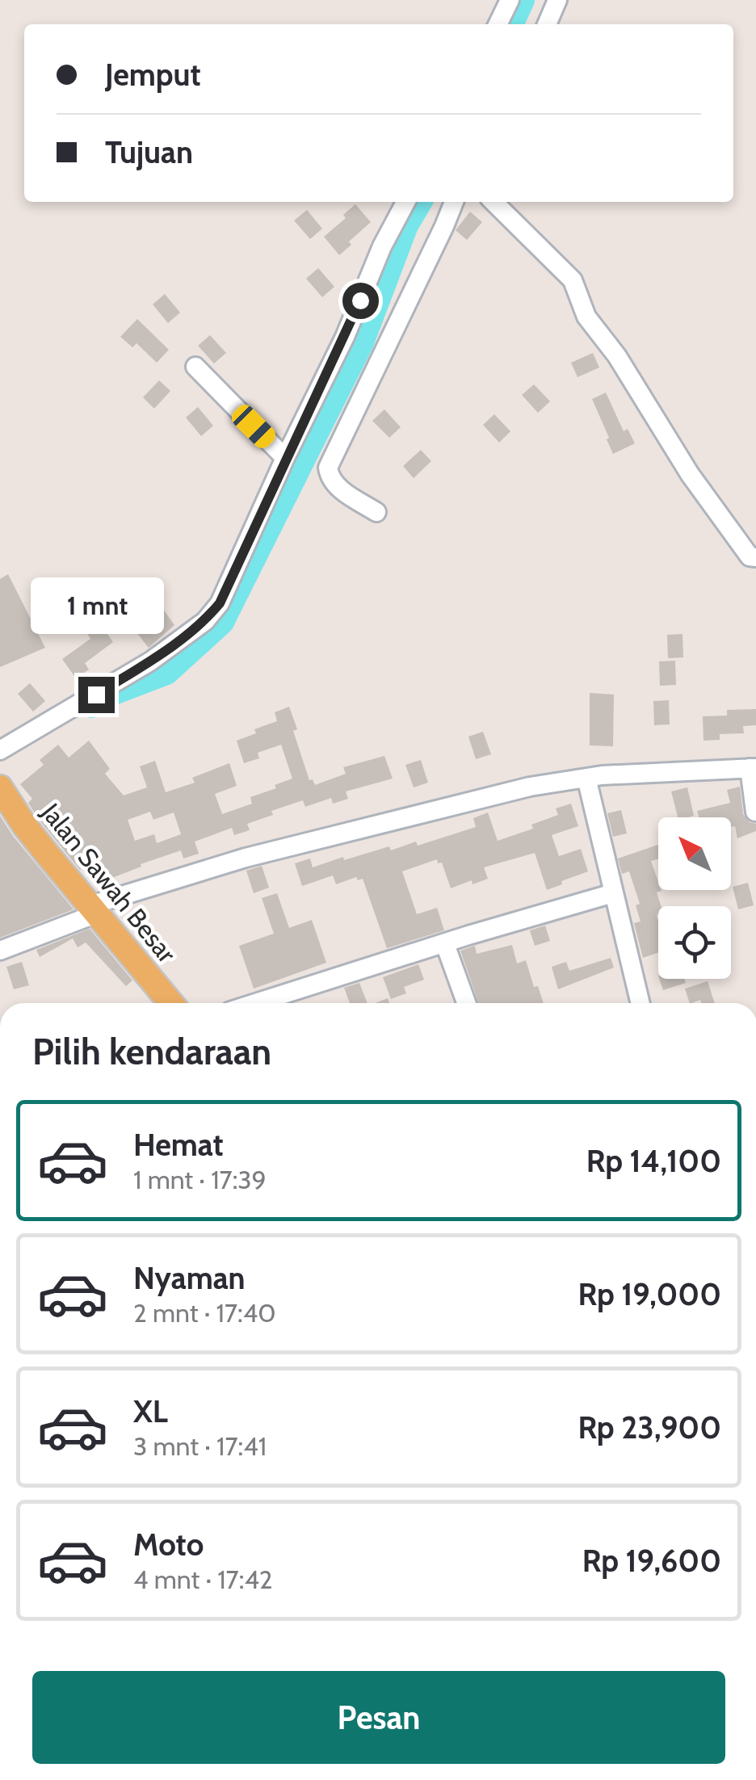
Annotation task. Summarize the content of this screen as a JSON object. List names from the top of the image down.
{
  "streets": {
    "main road": ["Jalan Sawah Besar"]
  },
  "north": "top left",
  "page": {
    "banner": ["Jemput", "Tujuan"],
    "bubble": "1 mnt",
    "heading": "Pilih kendaraan",
    "list": [
      {
        "name": "Hemat",
        "note": "1 mnt · 17:39",
        "value": "Rp 14,100"
      },
      {
        "name": "Nyaman",
        "note": "2 mnt · 17:40",
        "value": "Rp 19,000"
      },
      {
        "name": "XL",
        "note": "3 mnt · 17:41",
        "value": "Rp 23,900"
      },
      {
        "name": "Moto",
        "note": "4 mnt · 17:42",
        "value": "Rp 19,600"
      }
    ],
    "buttons": "Pesan"
  }
}
